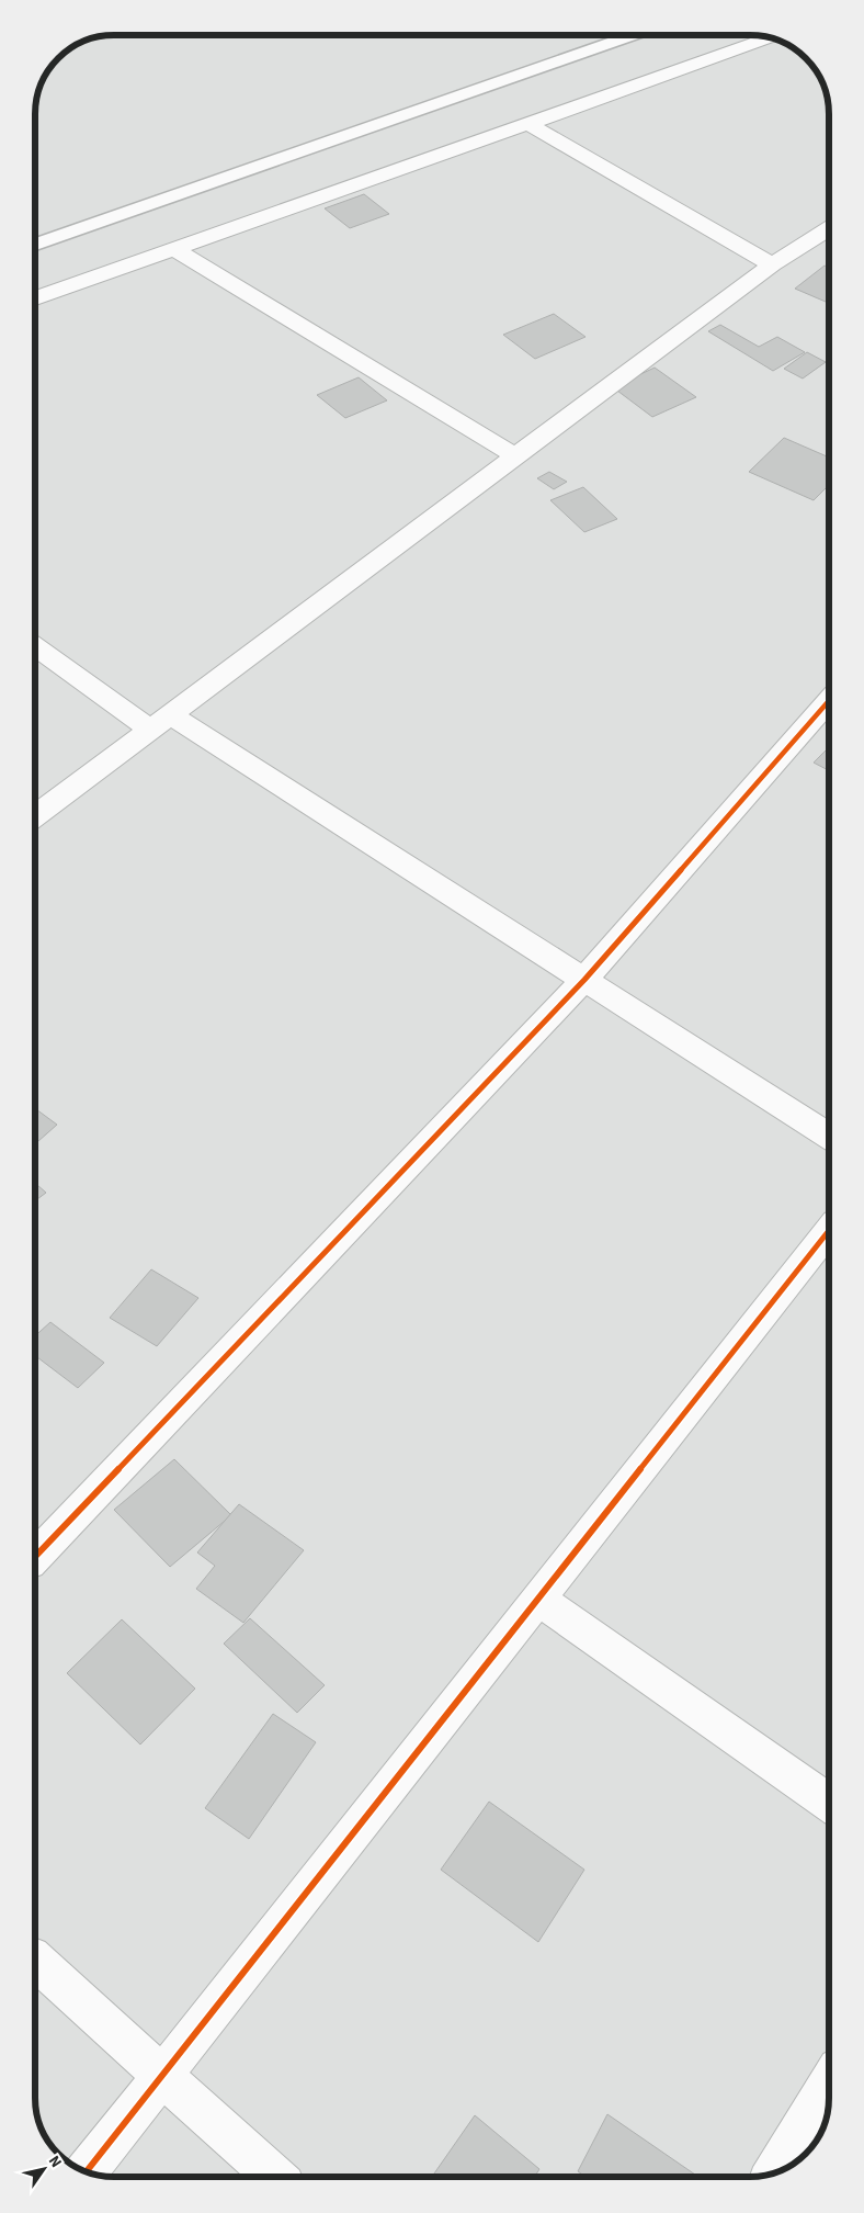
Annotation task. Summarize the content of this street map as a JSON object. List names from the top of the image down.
{
  "north": "top right"
}
